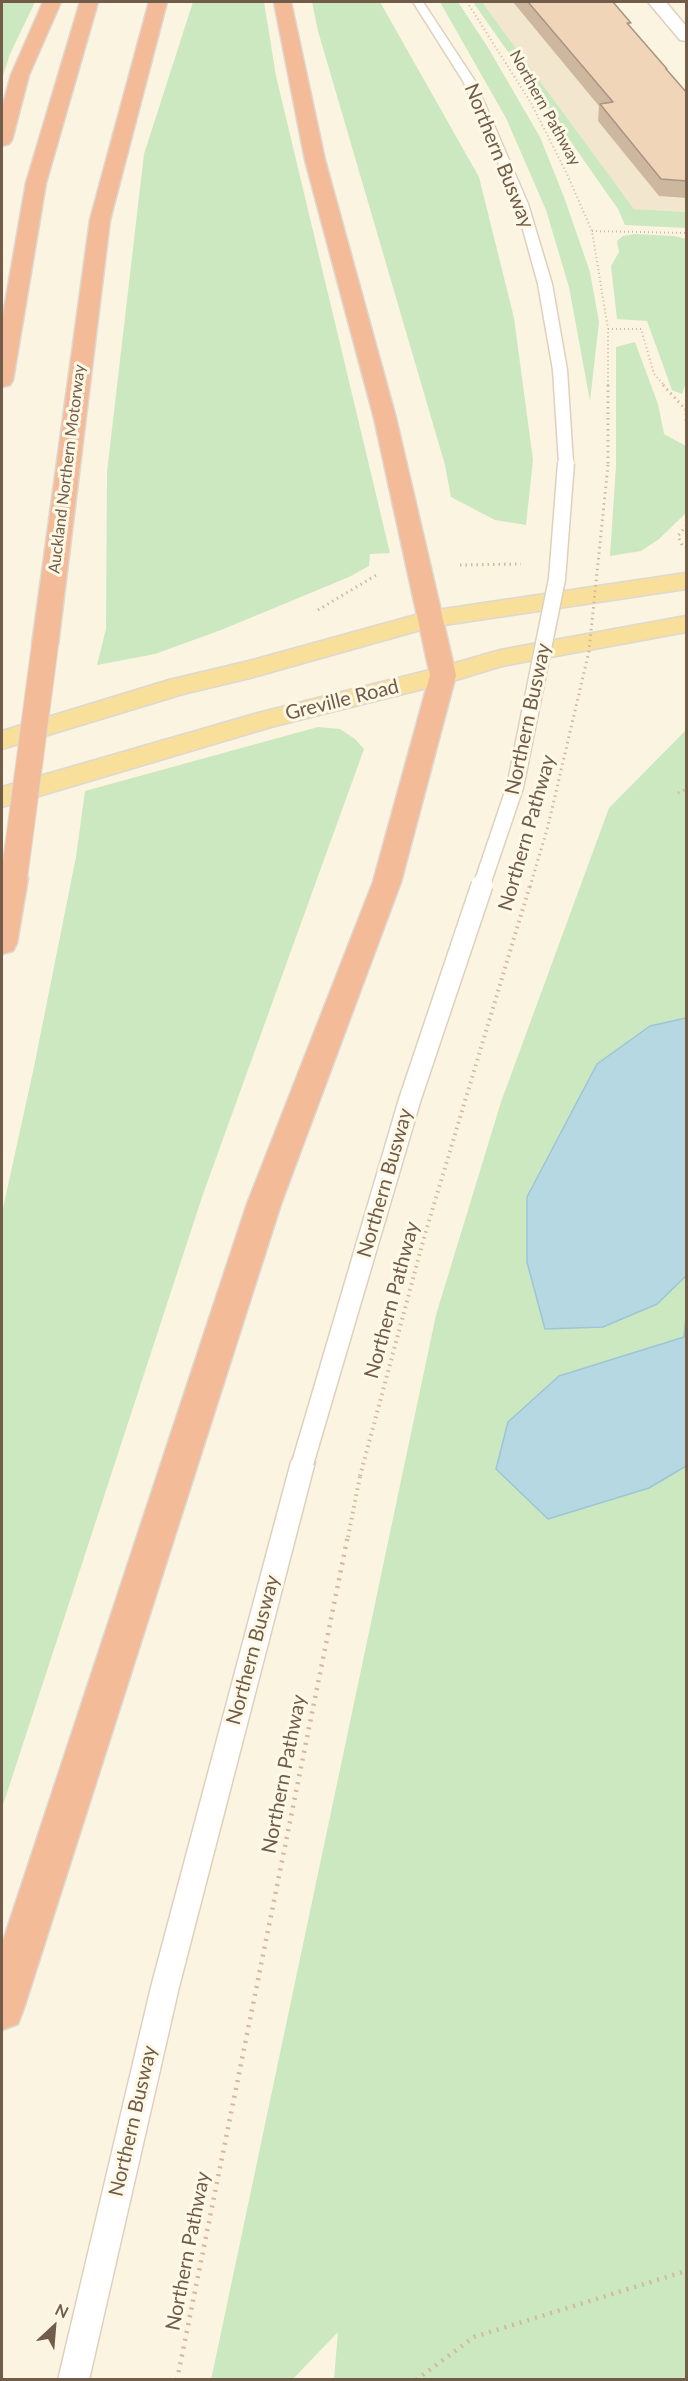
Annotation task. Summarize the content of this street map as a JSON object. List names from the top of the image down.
{
  "streets": {
    "highway": ["Auckland Northern Motorway"],
    "main road": ["Greville Road"],
    "lane": ["Northern Busway"],
    "path": ["Northern Pathway"]
  },
  "north": "top right"
}
